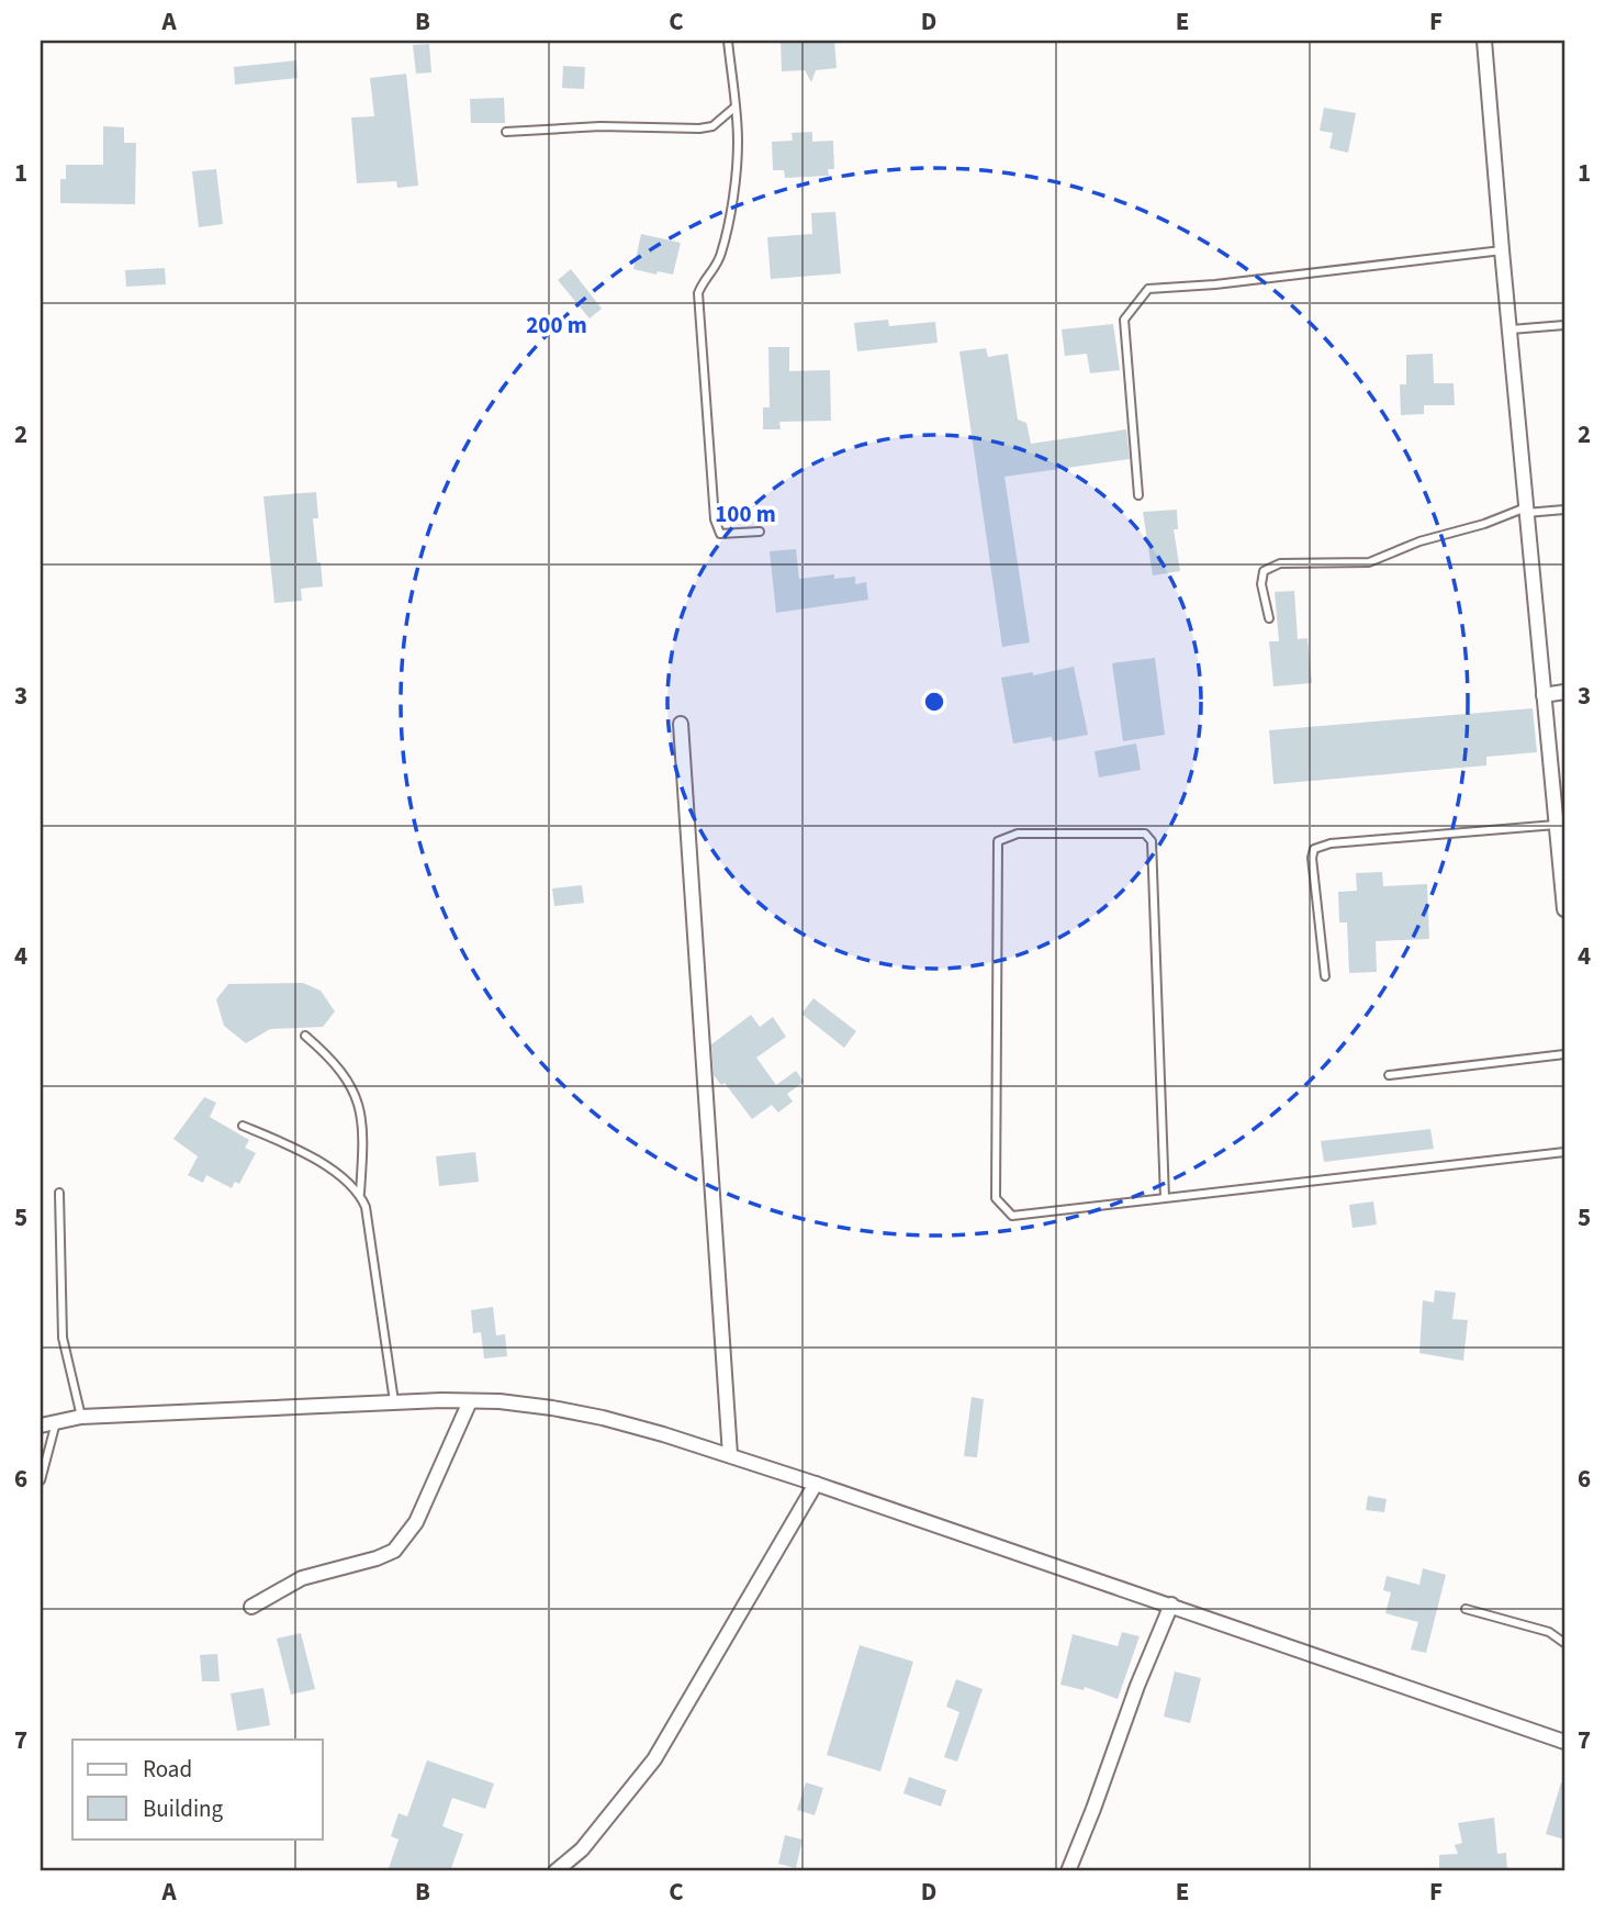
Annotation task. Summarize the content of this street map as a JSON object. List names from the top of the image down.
{
  "legend": ["Road", "Building"],
  "grid": {
    "columns": [
      "A",
      "B",
      "C",
      "D",
      "E",
      "F"
    ],
    "rows": [
      "1",
      "2",
      "3",
      "4",
      "5",
      "6",
      "7"
    ]
  },
  "rings": ["200 m", "100 m"]
}
